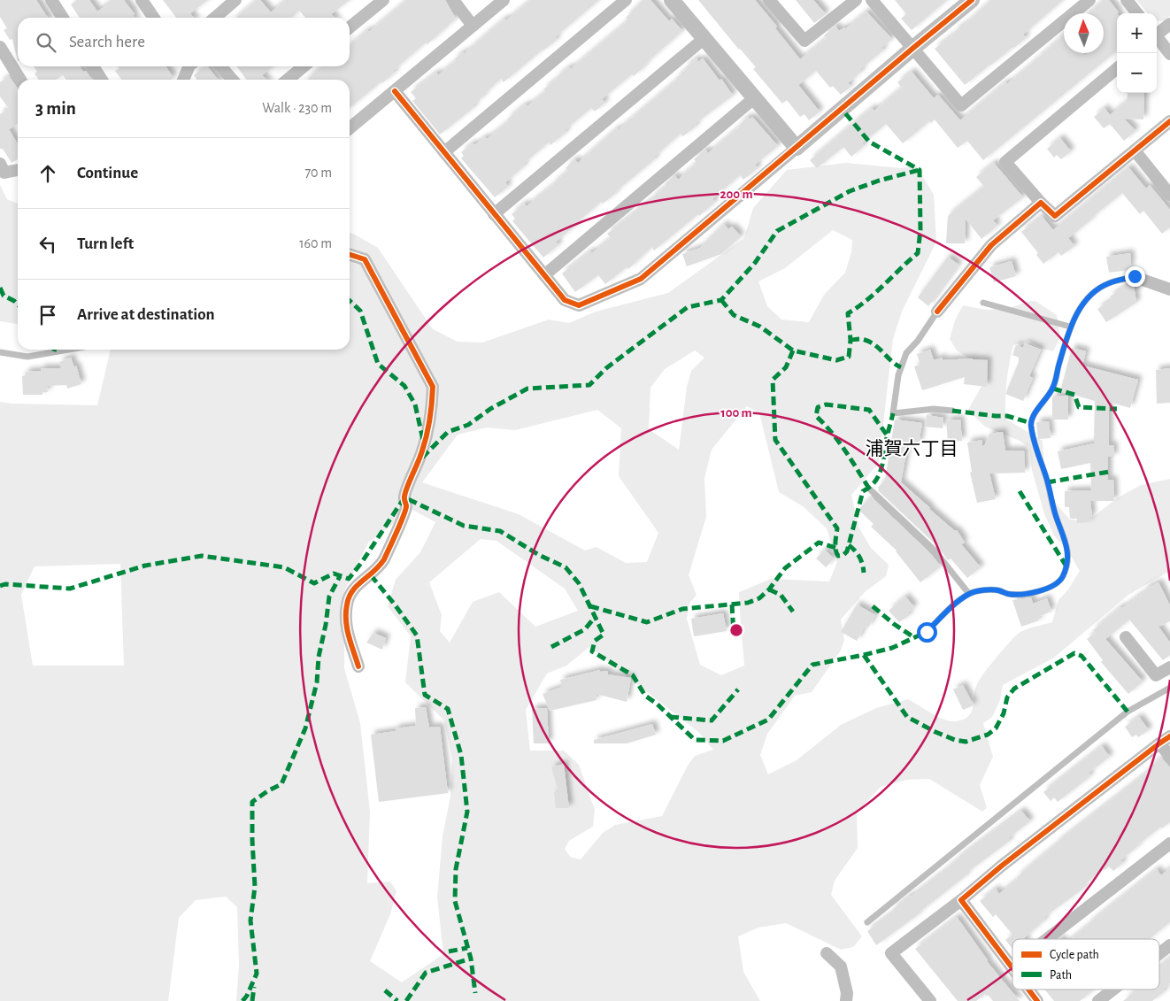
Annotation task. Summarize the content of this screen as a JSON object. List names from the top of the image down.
{
  "districts": ["浦賀六丁目"],
  "legend": ["Cycle path", "Path"],
  "north": "top",
  "page": {
    "map_buttons": ["+", "−"],
    "search": "Search here",
    "heading": ["3 min", "Walk · 230 m"],
    "list": [
      ["Continue", "70 m"],
      ["Turn left", "160 m"],
      "Arrive at destination"
    ]
  },
  "rings": ["200 m", "100 m"]
}
